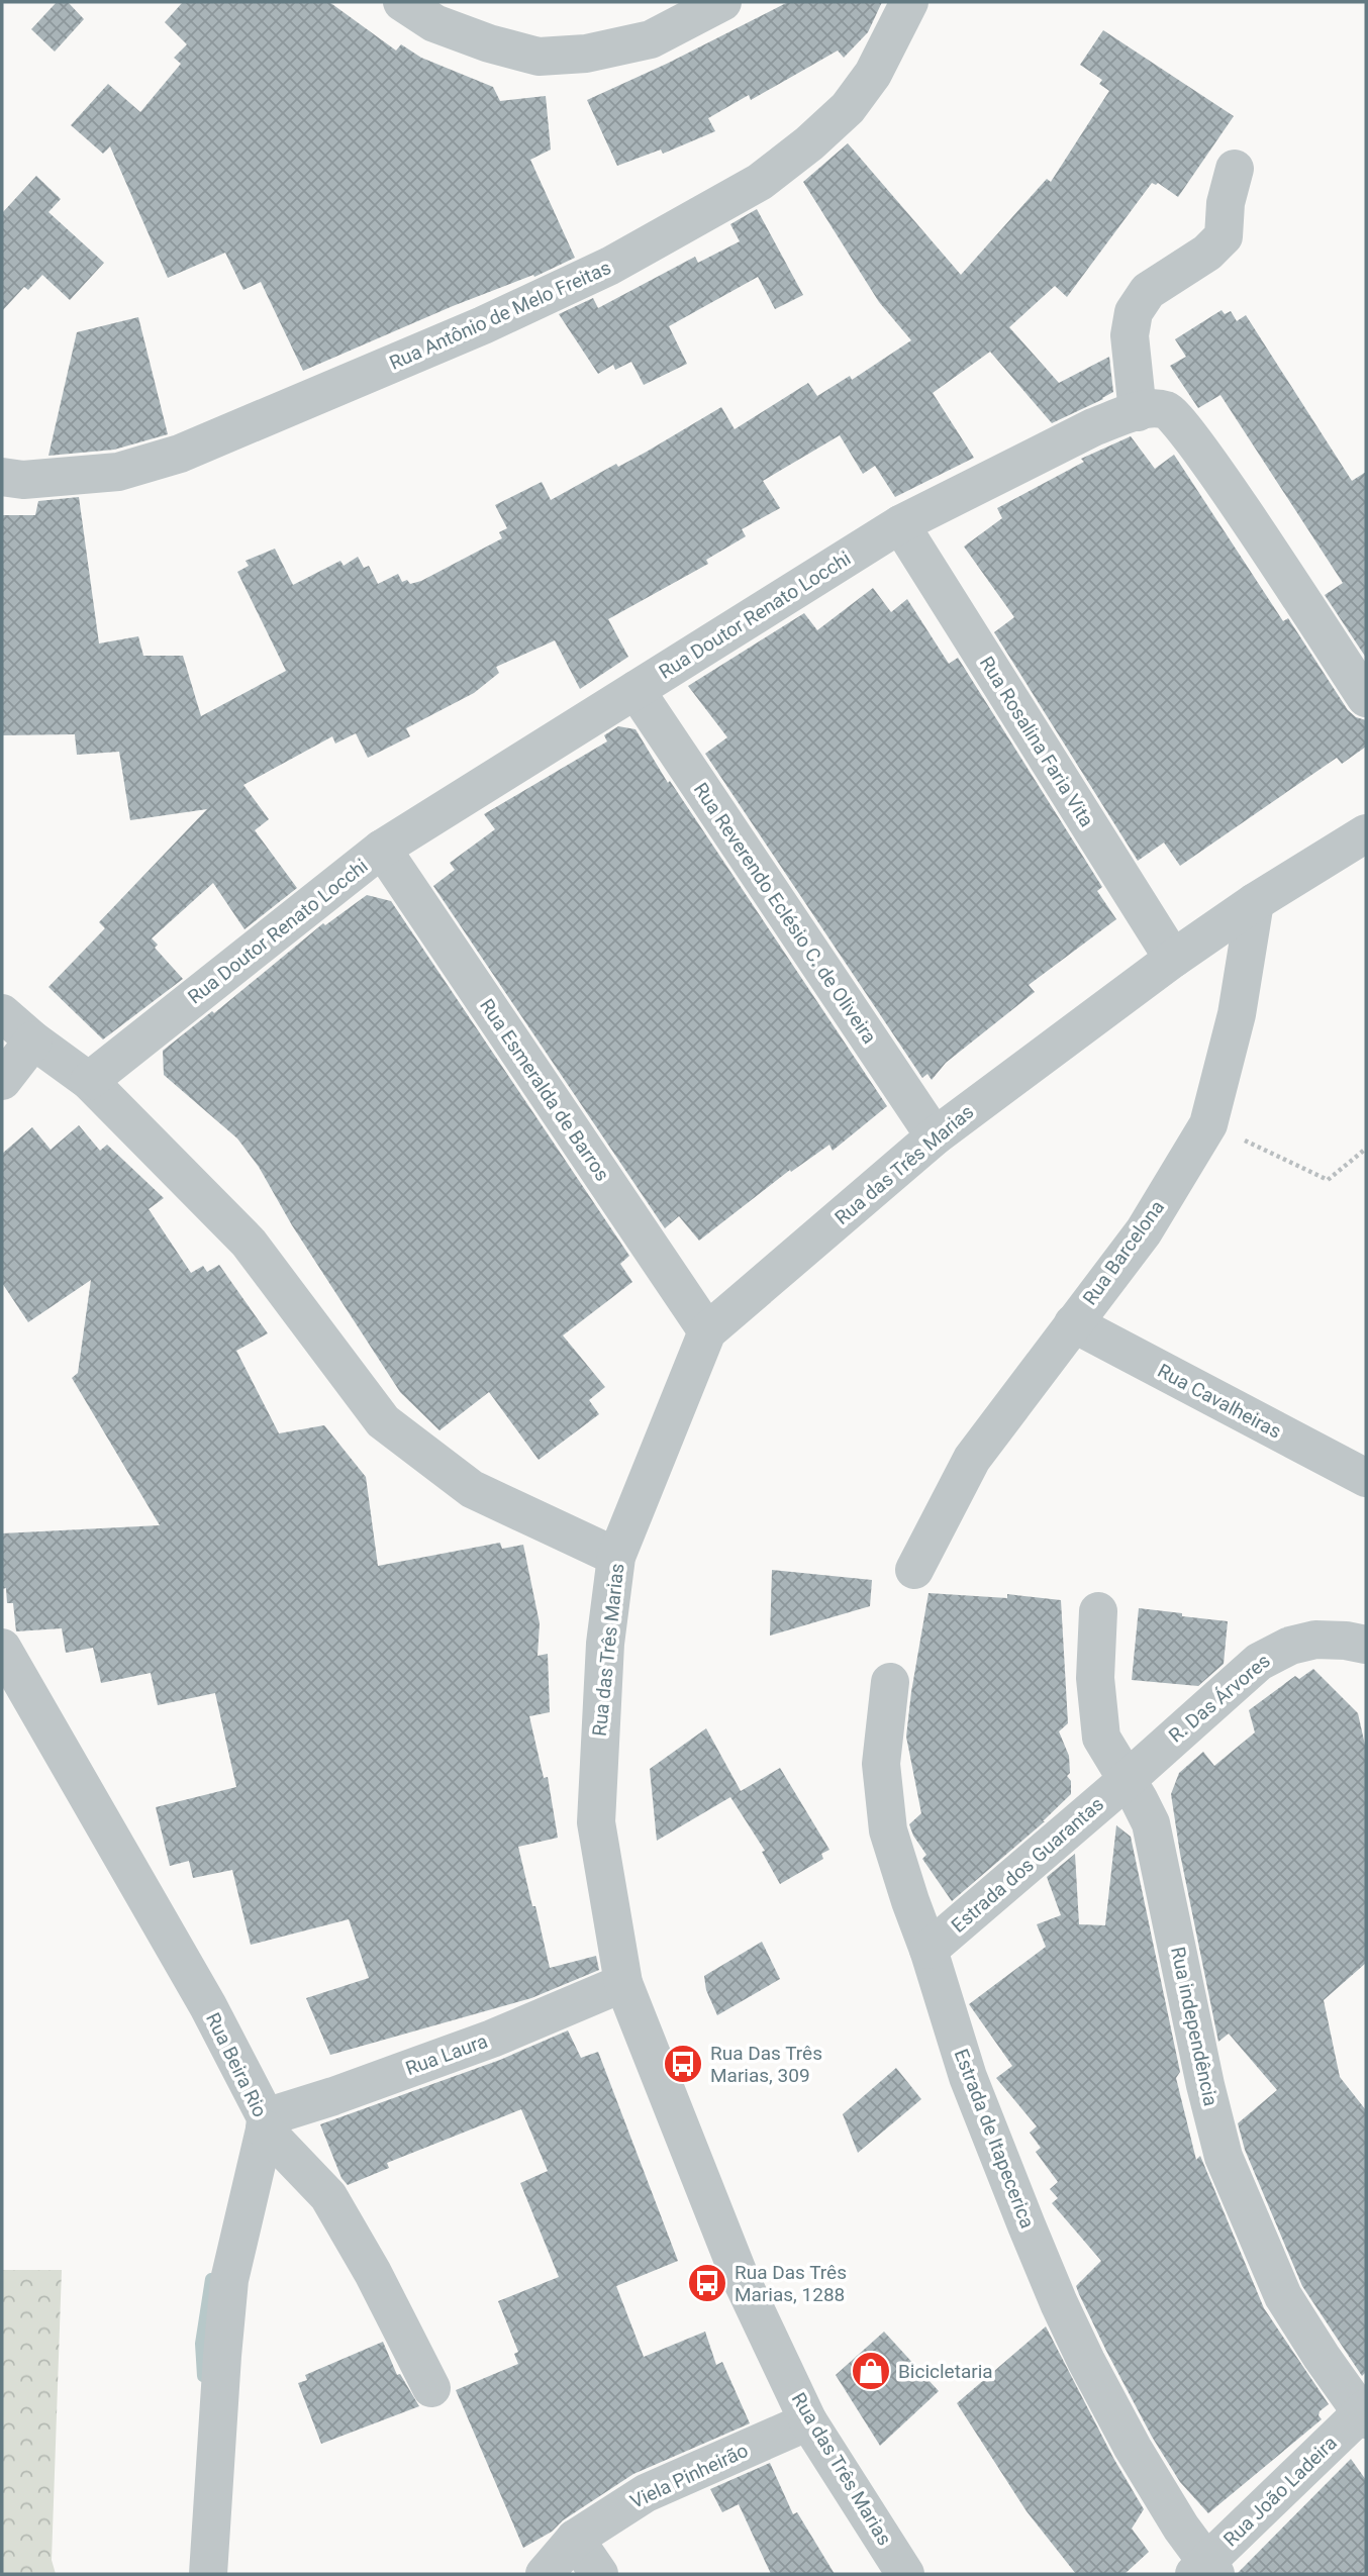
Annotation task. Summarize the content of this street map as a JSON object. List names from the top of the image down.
{
  "streets": {
    "street": [
      "Rua Antônio de Melo Freitas",
      "Rua Doutor Renato Locchi",
      "Rua Rosalina Faria Vita",
      "Rua Reverendo Eclésio C. de Oliveira",
      "Rua Esmeralda de Barros",
      "Rua das Três Marias",
      "Rua Barcelona",
      "Rua Cavalheiras",
      "R. Das Árvores",
      "Estrada dos Guarantas",
      "Rua independência",
      "Rua Laura",
      "Rua Beira Rio",
      "Estrada de Itapecerica",
      "Viela Pinheirão",
      "Rua João Ladeira"
    ]
  },
  "crossings": [
    ["Rua Doutor Renato Locchi", "Rua Rosalina Faria Vita"],
    ["Rua Doutor Renato Locchi", "Rua Reverendo Eclésio C. de Oliveira"],
    ["Rua Doutor Renato Locchi", "Rua Esmeralda de Barros"],
    ["Rua Rosalina Faria Vita", "Rua das Três Marias"],
    ["Rua Reverendo Eclésio C. de Oliveira", "Rua das Três Marias"],
    ["Rua Esmeralda de Barros", "Rua das Três Marias"],
    ["Rua das Três Marias", "Rua Barcelona"],
    ["Rua das Três Marias", "Rua Laura"],
    ["Rua das Três Marias", "Viela Pinheirão"],
    ["Rua Barcelona", "Rua Cavalheiras"],
    ["R. Das Árvores", "Estrada dos Guarantas"],
    ["R. Das Árvores", "Rua independência"],
    ["Estrada dos Guarantas", "Rua independência"],
    ["Estrada dos Guarantas", "Estrada de Itapecerica"],
    ["Rua independência", "Rua João Ladeira"],
    ["Rua Laura", "Rua Beira Rio"],
    ["Estrada de Itapecerica", "Rua João Ladeira"]
  ],
  "places": {
    "bus stop": ["Rua Das Três Marias, 309", "Rua Das Três Marias, 1288"],
    "shop": ["Bicicletaria"]
  }
}
